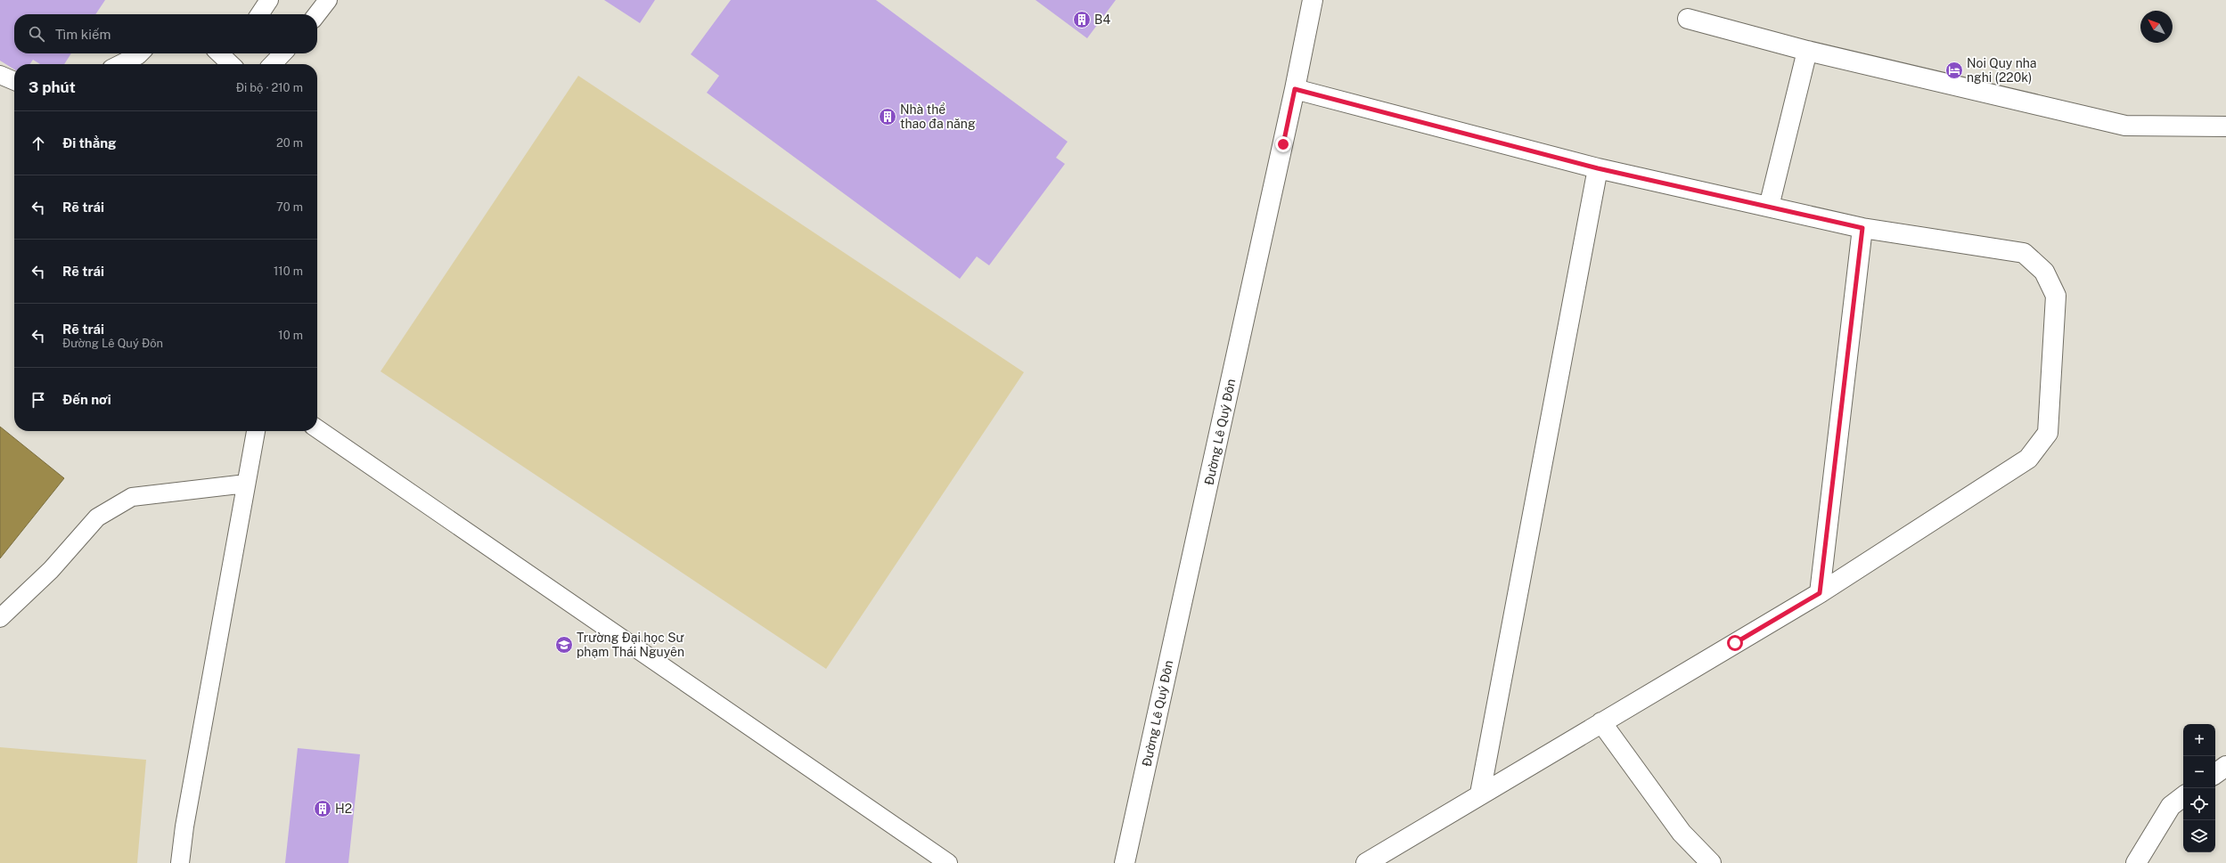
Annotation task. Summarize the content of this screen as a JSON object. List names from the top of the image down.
{
  "streets": {
    "street": ["Đường Lê Quý Đôn"]
  },
  "places": {
    "building": ["B4", "Nhà thể thao đa năng", "H2"],
    "hotel": ["Noi Quy nha nghi (220k)"],
    "school or university": ["Trường Đại học Sư phạm Thái Nguyên"]
  },
  "north": "top left",
  "page": {
    "search": "Tìm kiếm",
    "heading": ["3 phút", "Đi bộ · 210 m"],
    "list": [
      ["Đi thẳng", "20 m"],
      ["Rẽ trái", "70 m"],
      ["Rẽ trái", "110 m"],
      ["Rẽ trái", "Đường Lê Quý Đôn", "10 m"],
      "Đến nơi"
    ],
    "map_buttons": ["+", "−"]
  }
}
